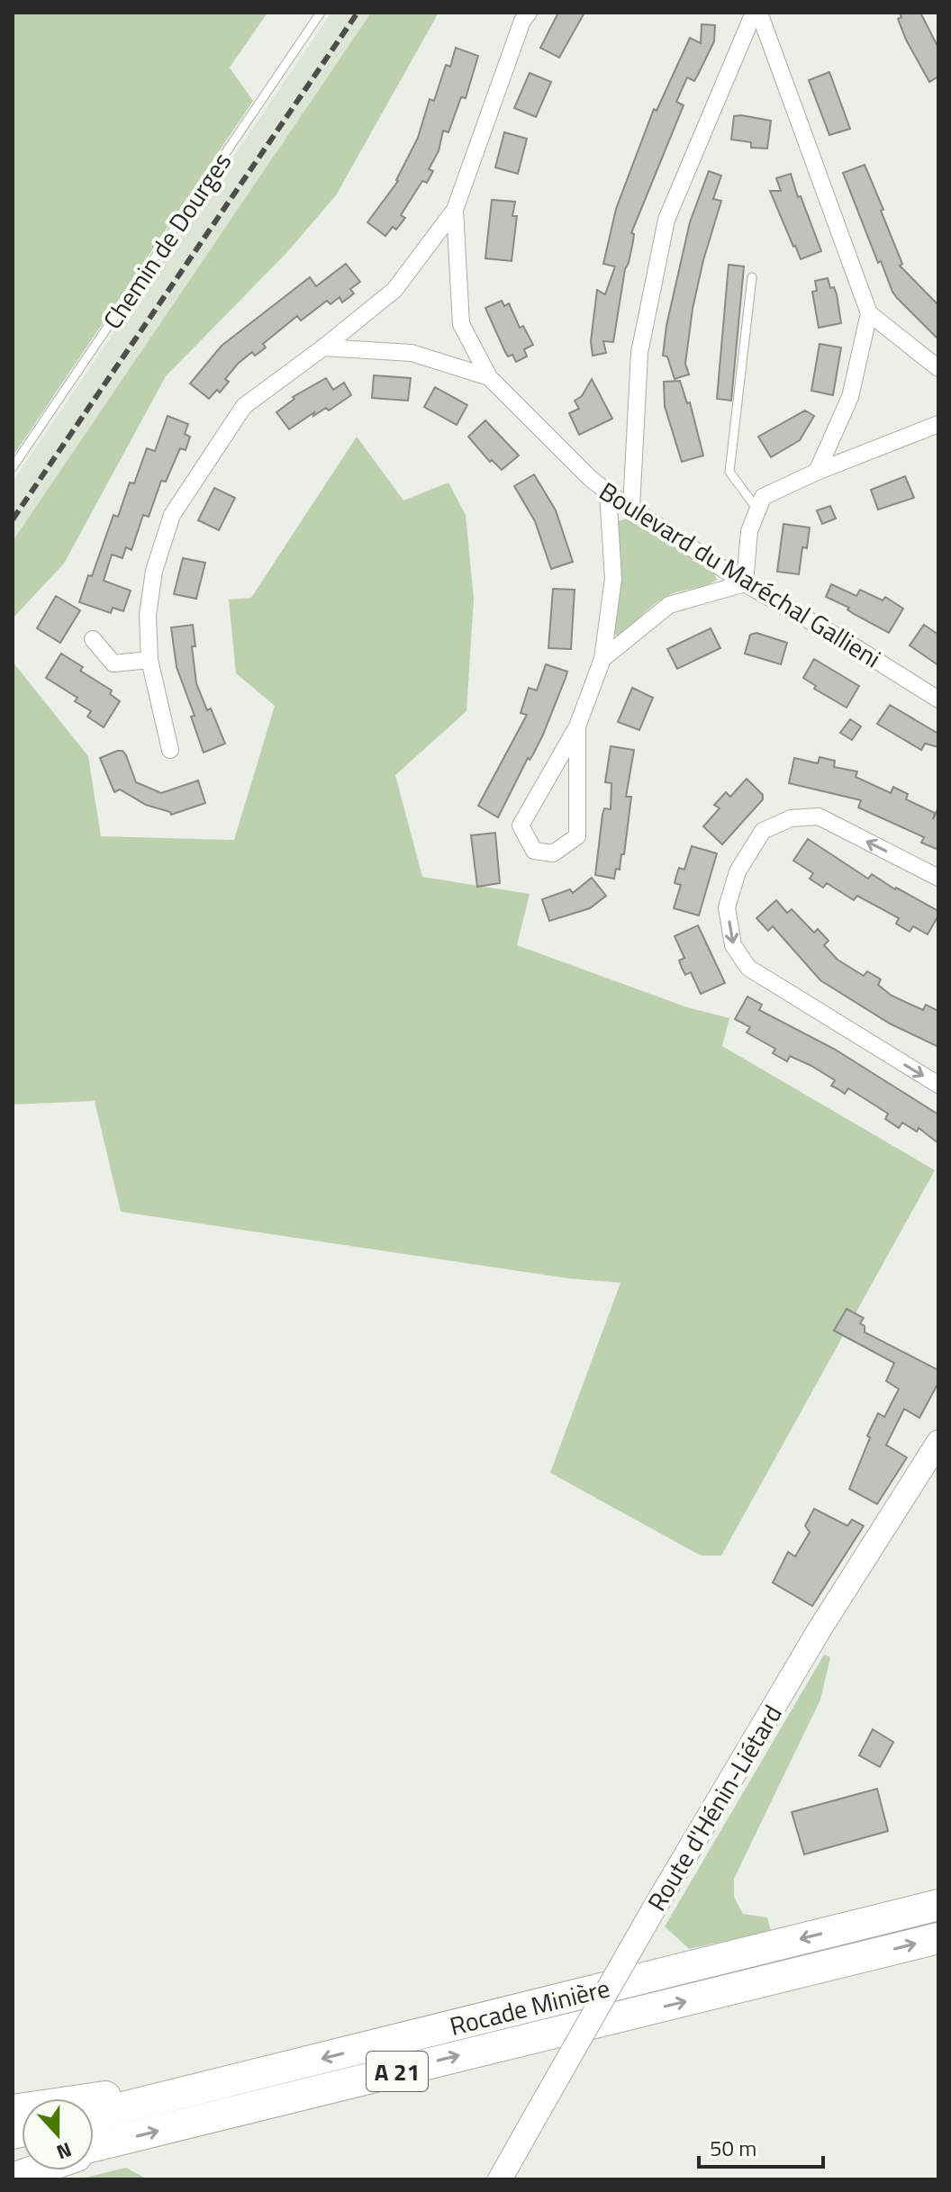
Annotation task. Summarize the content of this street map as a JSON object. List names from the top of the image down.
{
  "streets": {
    "highway": ["Rocade Minière", "A 21"],
    "main road": ["Route d'Hénin-Liétard"],
    "street": ["Boulevard du Maréchal Gallieni"],
    "lane": ["Chemin de Dourges"]
  },
  "scale_bar": "50 m",
  "north": "bottom"
}
